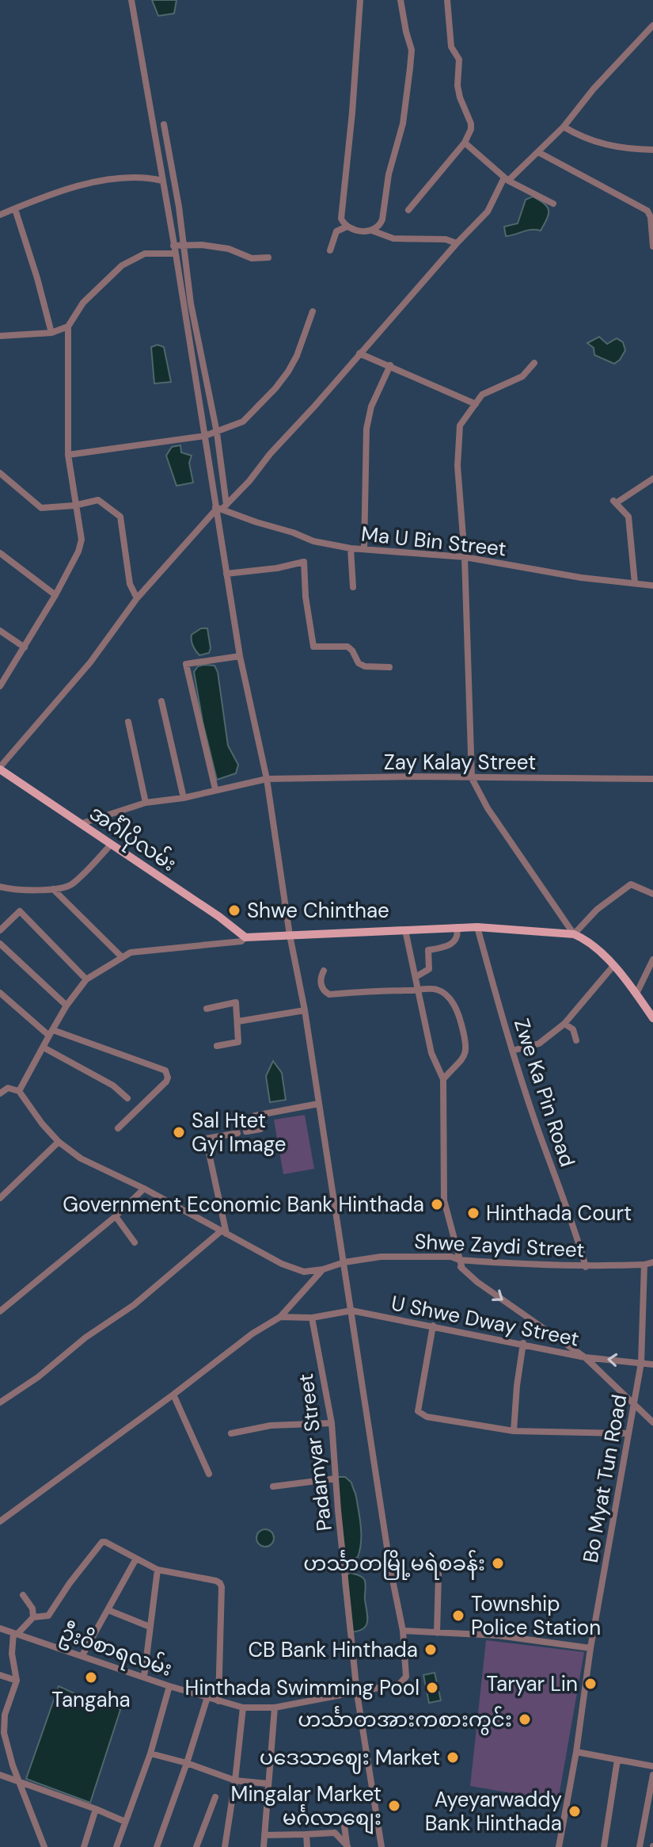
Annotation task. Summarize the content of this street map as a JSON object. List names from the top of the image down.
{
  "streets": {
    "main road": ["အင်္ဂါပိုလမ်း"],
    "street": [
      "Ma U Bin Street",
      "Zay Kalay Street",
      "Zwe Ka Pin Road",
      "Shwe Zaydi Street",
      "U Shwe Dway Street",
      "Padamyar Street",
      "Bo Myat Tun Road",
      "ဦးဝိစာရလမ်း"
    ]
  },
  "crossings": [
    ["Zay Kalay Street", "အင်္ဂါပိုလမ်း"],
    ["Zwe Ka Pin Road", "Shwe Zaydi Street"],
    ["Shwe Zaydi Street", "Bo Myat Tun Road"],
    ["U Shwe Dway Street", "Padamyar Street"],
    ["U Shwe Dway Street", "Bo Myat Tun Road"],
    ["Padamyar Street", "ဦးဝိစာရလမ်း"]
  ],
  "places": [
    "Shwe Chinthae",
    "Sal Htet Gyi Image",
    "Government Economic Bank Hinthada",
    "Hinthada Court",
    "ဟင်္သာတမြို့မရဲစခန်း",
    "Township Police Station",
    "CB Bank Hinthada",
    "Tangaha",
    "Taryar Lin",
    "Hinthada Swimming Pool",
    "ဟင်္သာတအားကစားကွင်း",
    "ပဒေသာဈေး Market",
    "Mingalar Market မင်္ဂလာစျေး",
    "Ayeyarwaddy Bank Hinthada"
  ]
}
